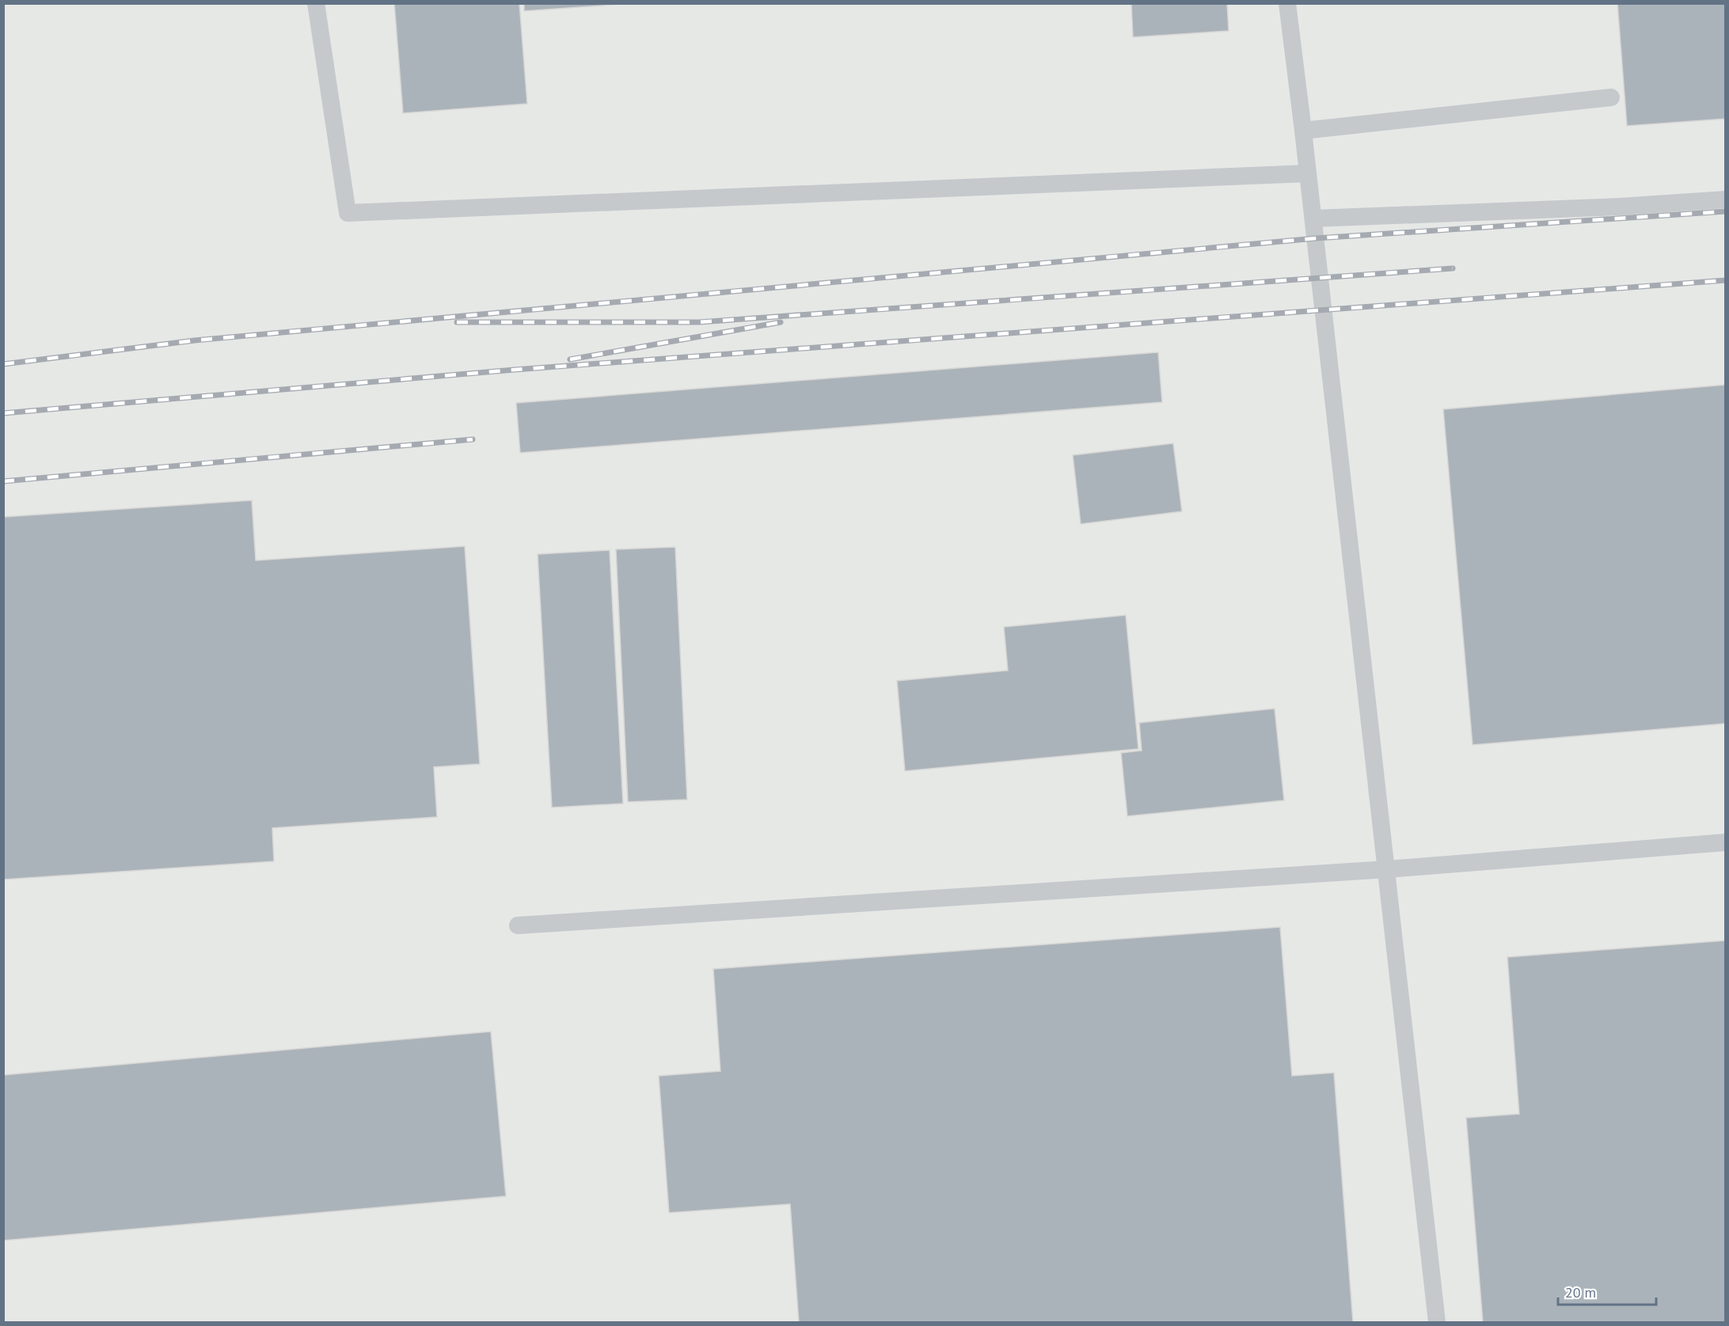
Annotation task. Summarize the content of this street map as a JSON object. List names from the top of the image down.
{
  "scale_bar": "20 m"
}
